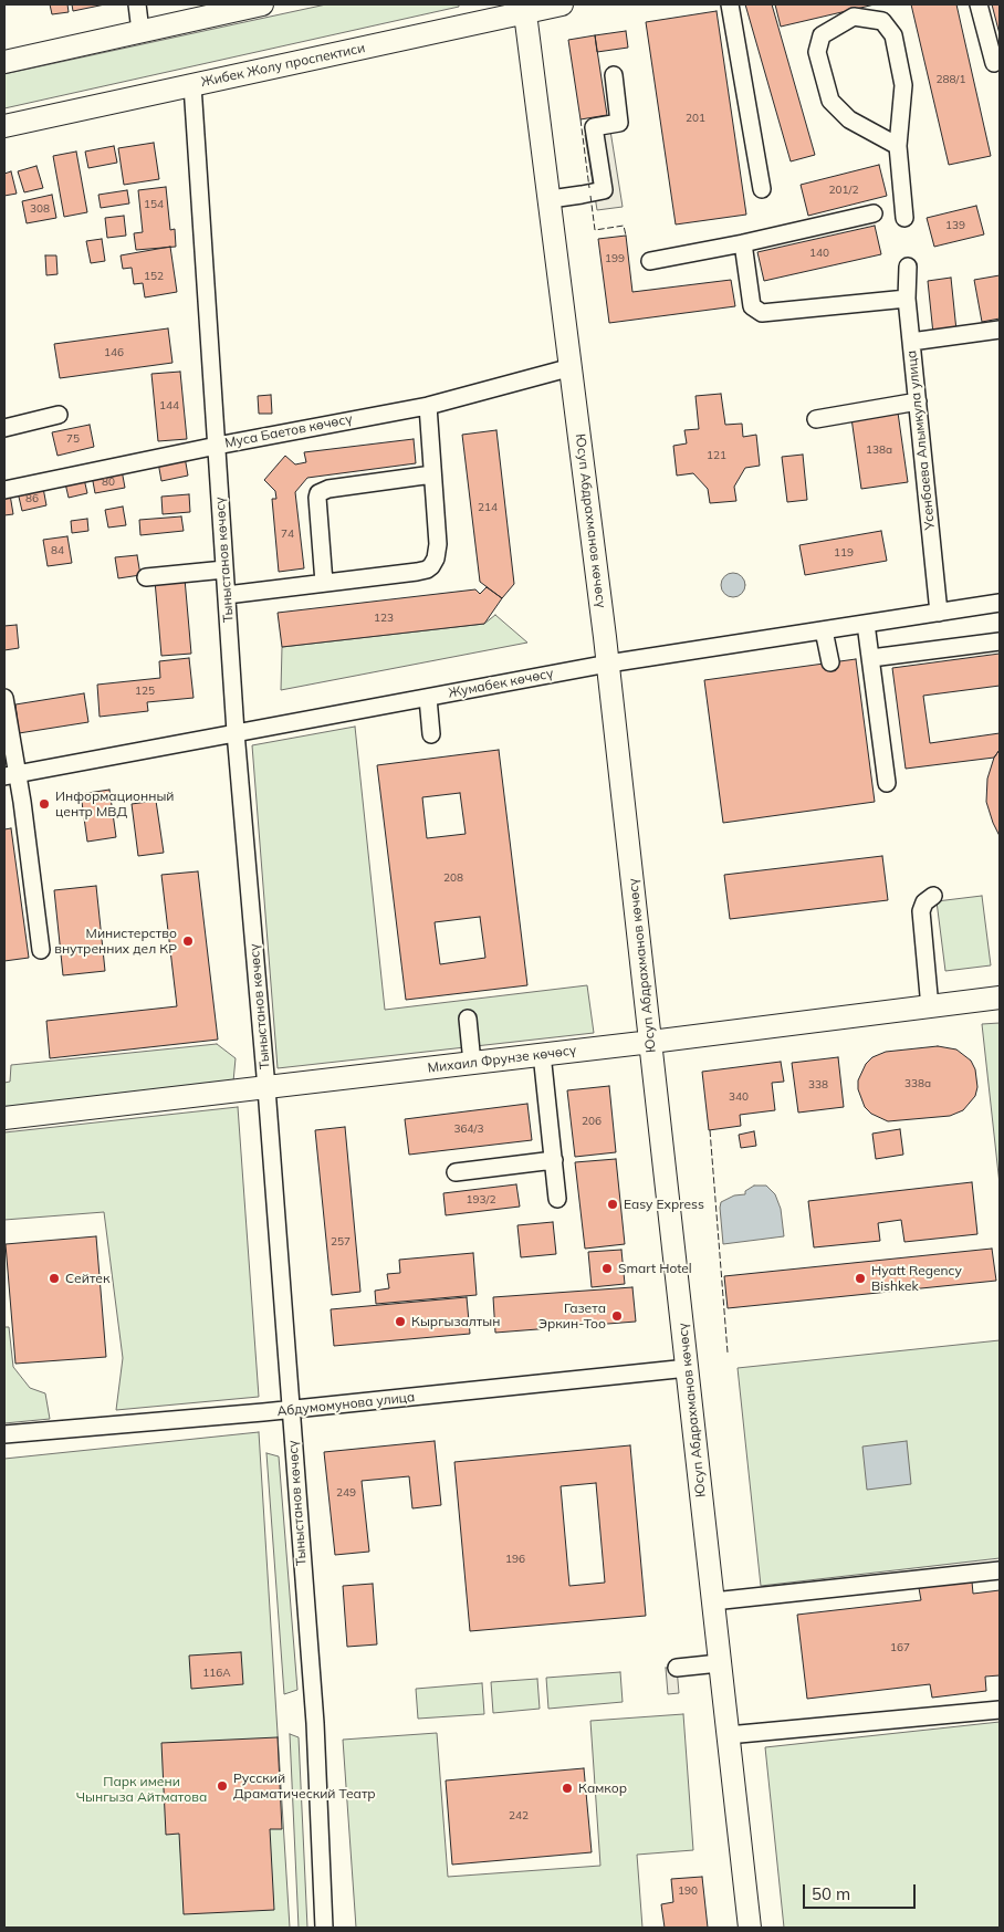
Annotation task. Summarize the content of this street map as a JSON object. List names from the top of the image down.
{
  "streets": {
    "main road": ["Жибек Жолу проспектиси", "Юсуп Абдрахманов көчөсү", "Михаил Фрунзе көчөсү"],
    "street": [
      "Муса Баетов көчөсү",
      "Усенбаева Алымкула улица",
      "Тыныстанов көчөсү",
      "Жумабек көчөсү",
      "Абдумомунова улица"
    ]
  },
  "crossings": [
    ["Жибек Жолу проспектиси", "Юсуп Абдрахманов көчөсү"],
    ["Жибек Жолу проспектиси", "Тыныстанов көчөсү"],
    ["Муса Баетов көчөсү", "Юсуп Абдрахманов көчөсү"],
    ["Муса Баетов көчөсү", "Тыныстанов көчөсү"],
    ["Усенбаева Алымкула улица", "Жумабек көчөсү"],
    ["Юсуп Абдрахманов көчөсү", "Жумабек көчөсү"],
    ["Юсуп Абдрахманов көчөсү", "Михаил Фрунзе көчөсү"],
    ["Юсуп Абдрахманов көчөсү", "Абдумомунова улица"],
    ["Тыныстанов көчөсү", "Жумабек көчөсү"],
    ["Тыныстанов көчөсү", "Михаил Фрунзе көчөсү"],
    ["Тыныстанов көчөсү", "Абдумомунова улица"]
  ],
  "parks": ["Парк имени Чынгыза Айтматова"],
  "places": [
    "Информационный центр МВД",
    "Министерство внутренних дел КР",
    "Easy Express",
    "Smart Hotel",
    "Сейтек",
    "Hyatt Regency Bishkek",
    "Газета Эркин-Тоо",
    "Кыргызалтын",
    "Русский Драматический Театр",
    "Камкор"
  ],
  "house_numbers": [
    "288/1",
    "201",
    "201/2",
    "154",
    "308",
    "139",
    "140",
    "199",
    "152",
    "146",
    "144",
    "75",
    "138а",
    "121",
    "80",
    "86",
    "214",
    "74",
    "84",
    "119",
    "123",
    "125",
    "208",
    "338а",
    "338",
    "340",
    "206",
    "364/3",
    "193/2",
    "257",
    "249",
    "196",
    "167",
    "116А",
    "242",
    "190"
  ],
  "scale_bar": "50 m"
}
